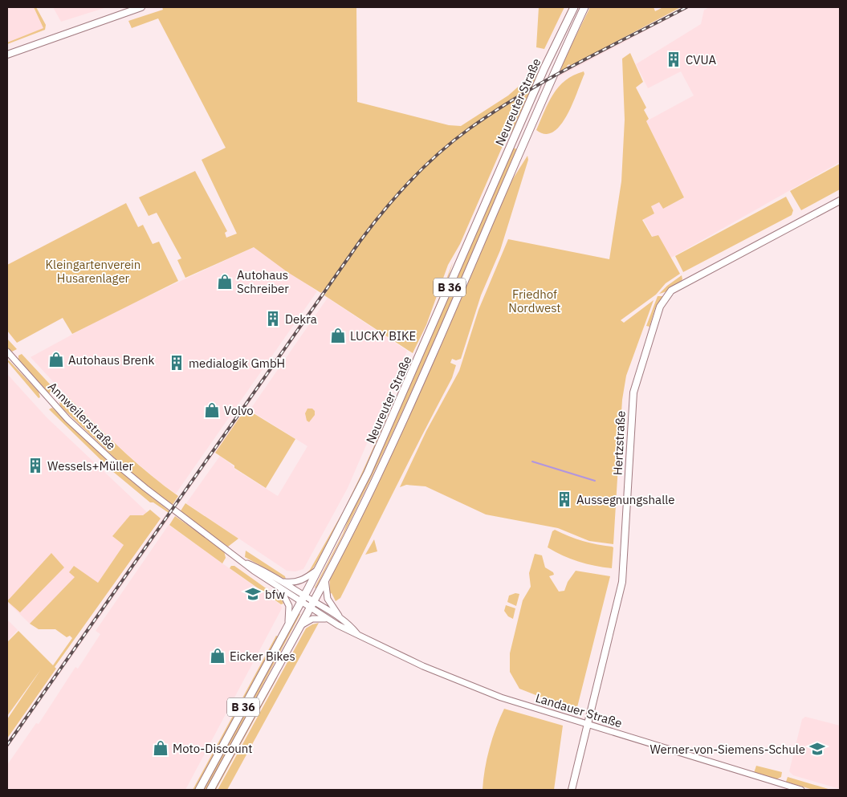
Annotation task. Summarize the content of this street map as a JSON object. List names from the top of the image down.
{
  "streets": {
    "main road": ["Neureuter Straße", "B 36", "Hertzstraße"],
    "street": ["Annweilerstraße", "Landauer Straße"]
  },
  "crossings": [
    ["Neureuter Straße", "Annweilerstraße"],
    ["Neureuter Straße", "Landauer Straße"],
    ["Annweilerstraße", "Landauer Straße"],
    ["Hertzstraße", "Landauer Straße"]
  ],
  "parks": ["Kleingartenverein Husarenlager", "Friedhof Nordwest"],
  "places": {
    "building": [
      "CVUA",
      "Dekra",
      "medialogik GmbH",
      "Wessels+Müller",
      "Aussegnungshalle"
    ],
    "shop": [
      "Autohaus Schreiber",
      "LUCKY BIKE",
      "Autohaus Brenk",
      "Volvo",
      "Eicker Bikes",
      "Moto-Discount"
    ],
    "school or university": ["bfw", "Werner-von-Siemens-Schule"]
  }
}
